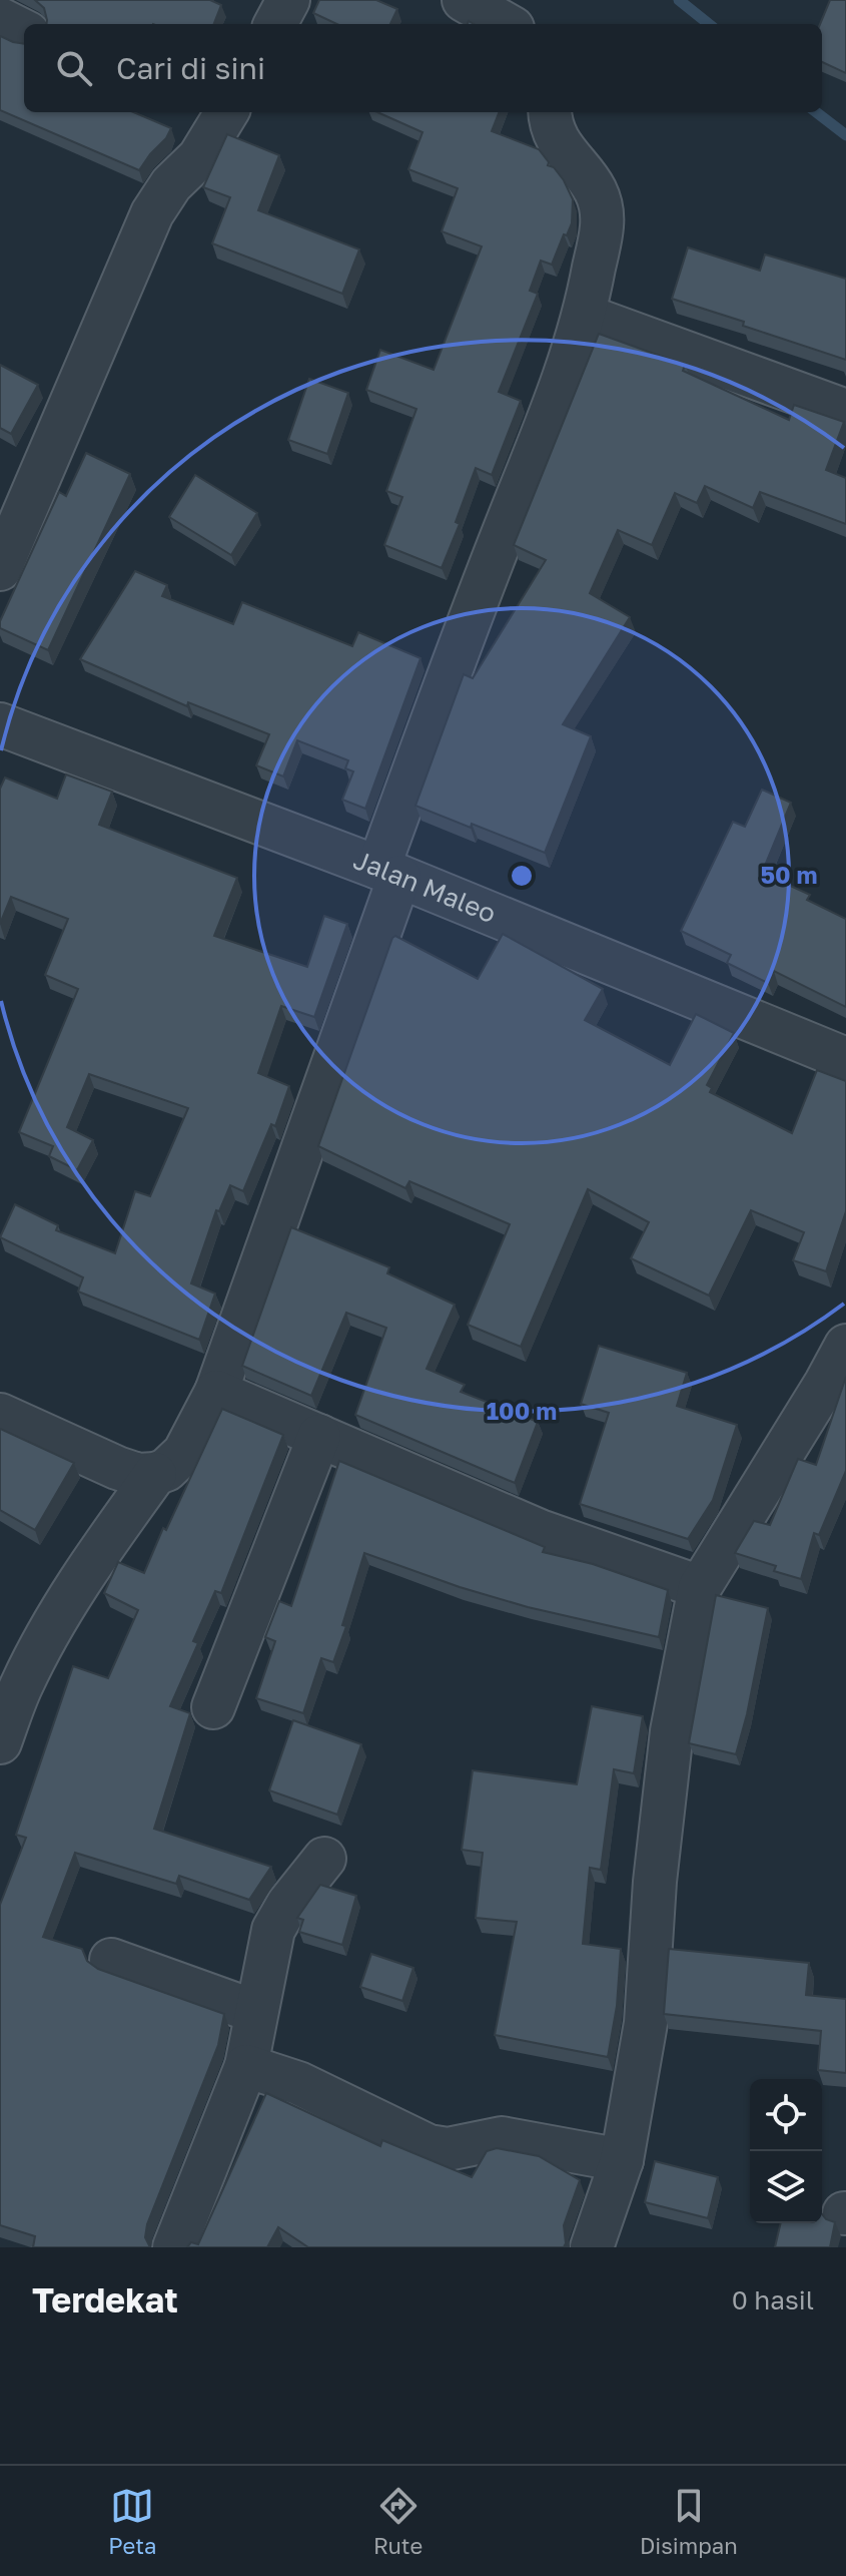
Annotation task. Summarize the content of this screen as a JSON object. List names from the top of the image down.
{
  "streets": {
    "street": ["Jalan Maleo"]
  },
  "page": {
    "search": "Cari di sini",
    "heading": ["Terdekat", "0 hasil"],
    "nav": ["Peta", "Rute", "Disimpan"]
  },
  "rings": ["50 m", "100 m"]
}
